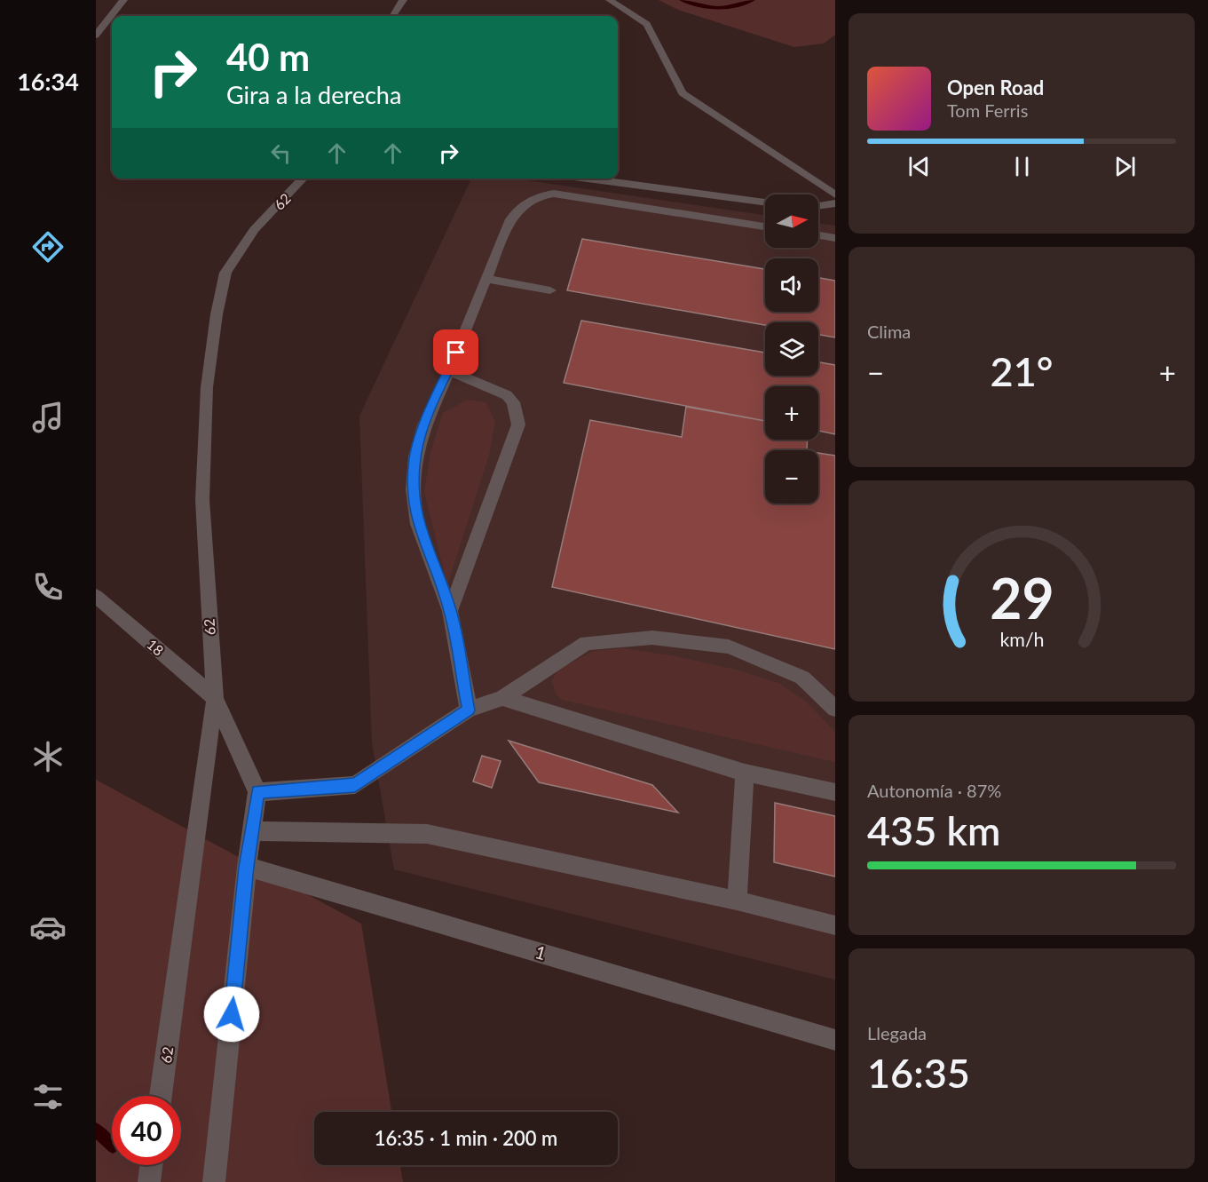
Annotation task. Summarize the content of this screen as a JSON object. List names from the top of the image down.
{
  "streets": {
    "street": ["62", "18", "1"]
  },
  "crossings": [
    ["62", "18"]
  ],
  "north": "right",
  "page": {
    "tabs": "16:34",
    "turn": ["40 m", "Gira a la derecha"],
    "song": ["Open Road", "Tom Ferris"],
    "map_buttons": ["+", "−"],
    "tile": [
      "Clima",
      ["Autonomía · 87%", "435 km"],
      ["Llegada", "16:35"]
    ],
    "heat": ["−", "21°", "+"],
    "limit": "40",
    "trip": "16:35 · 1 min · 200 m",
    "gauge": ["29", "km/h"]
  }
}
